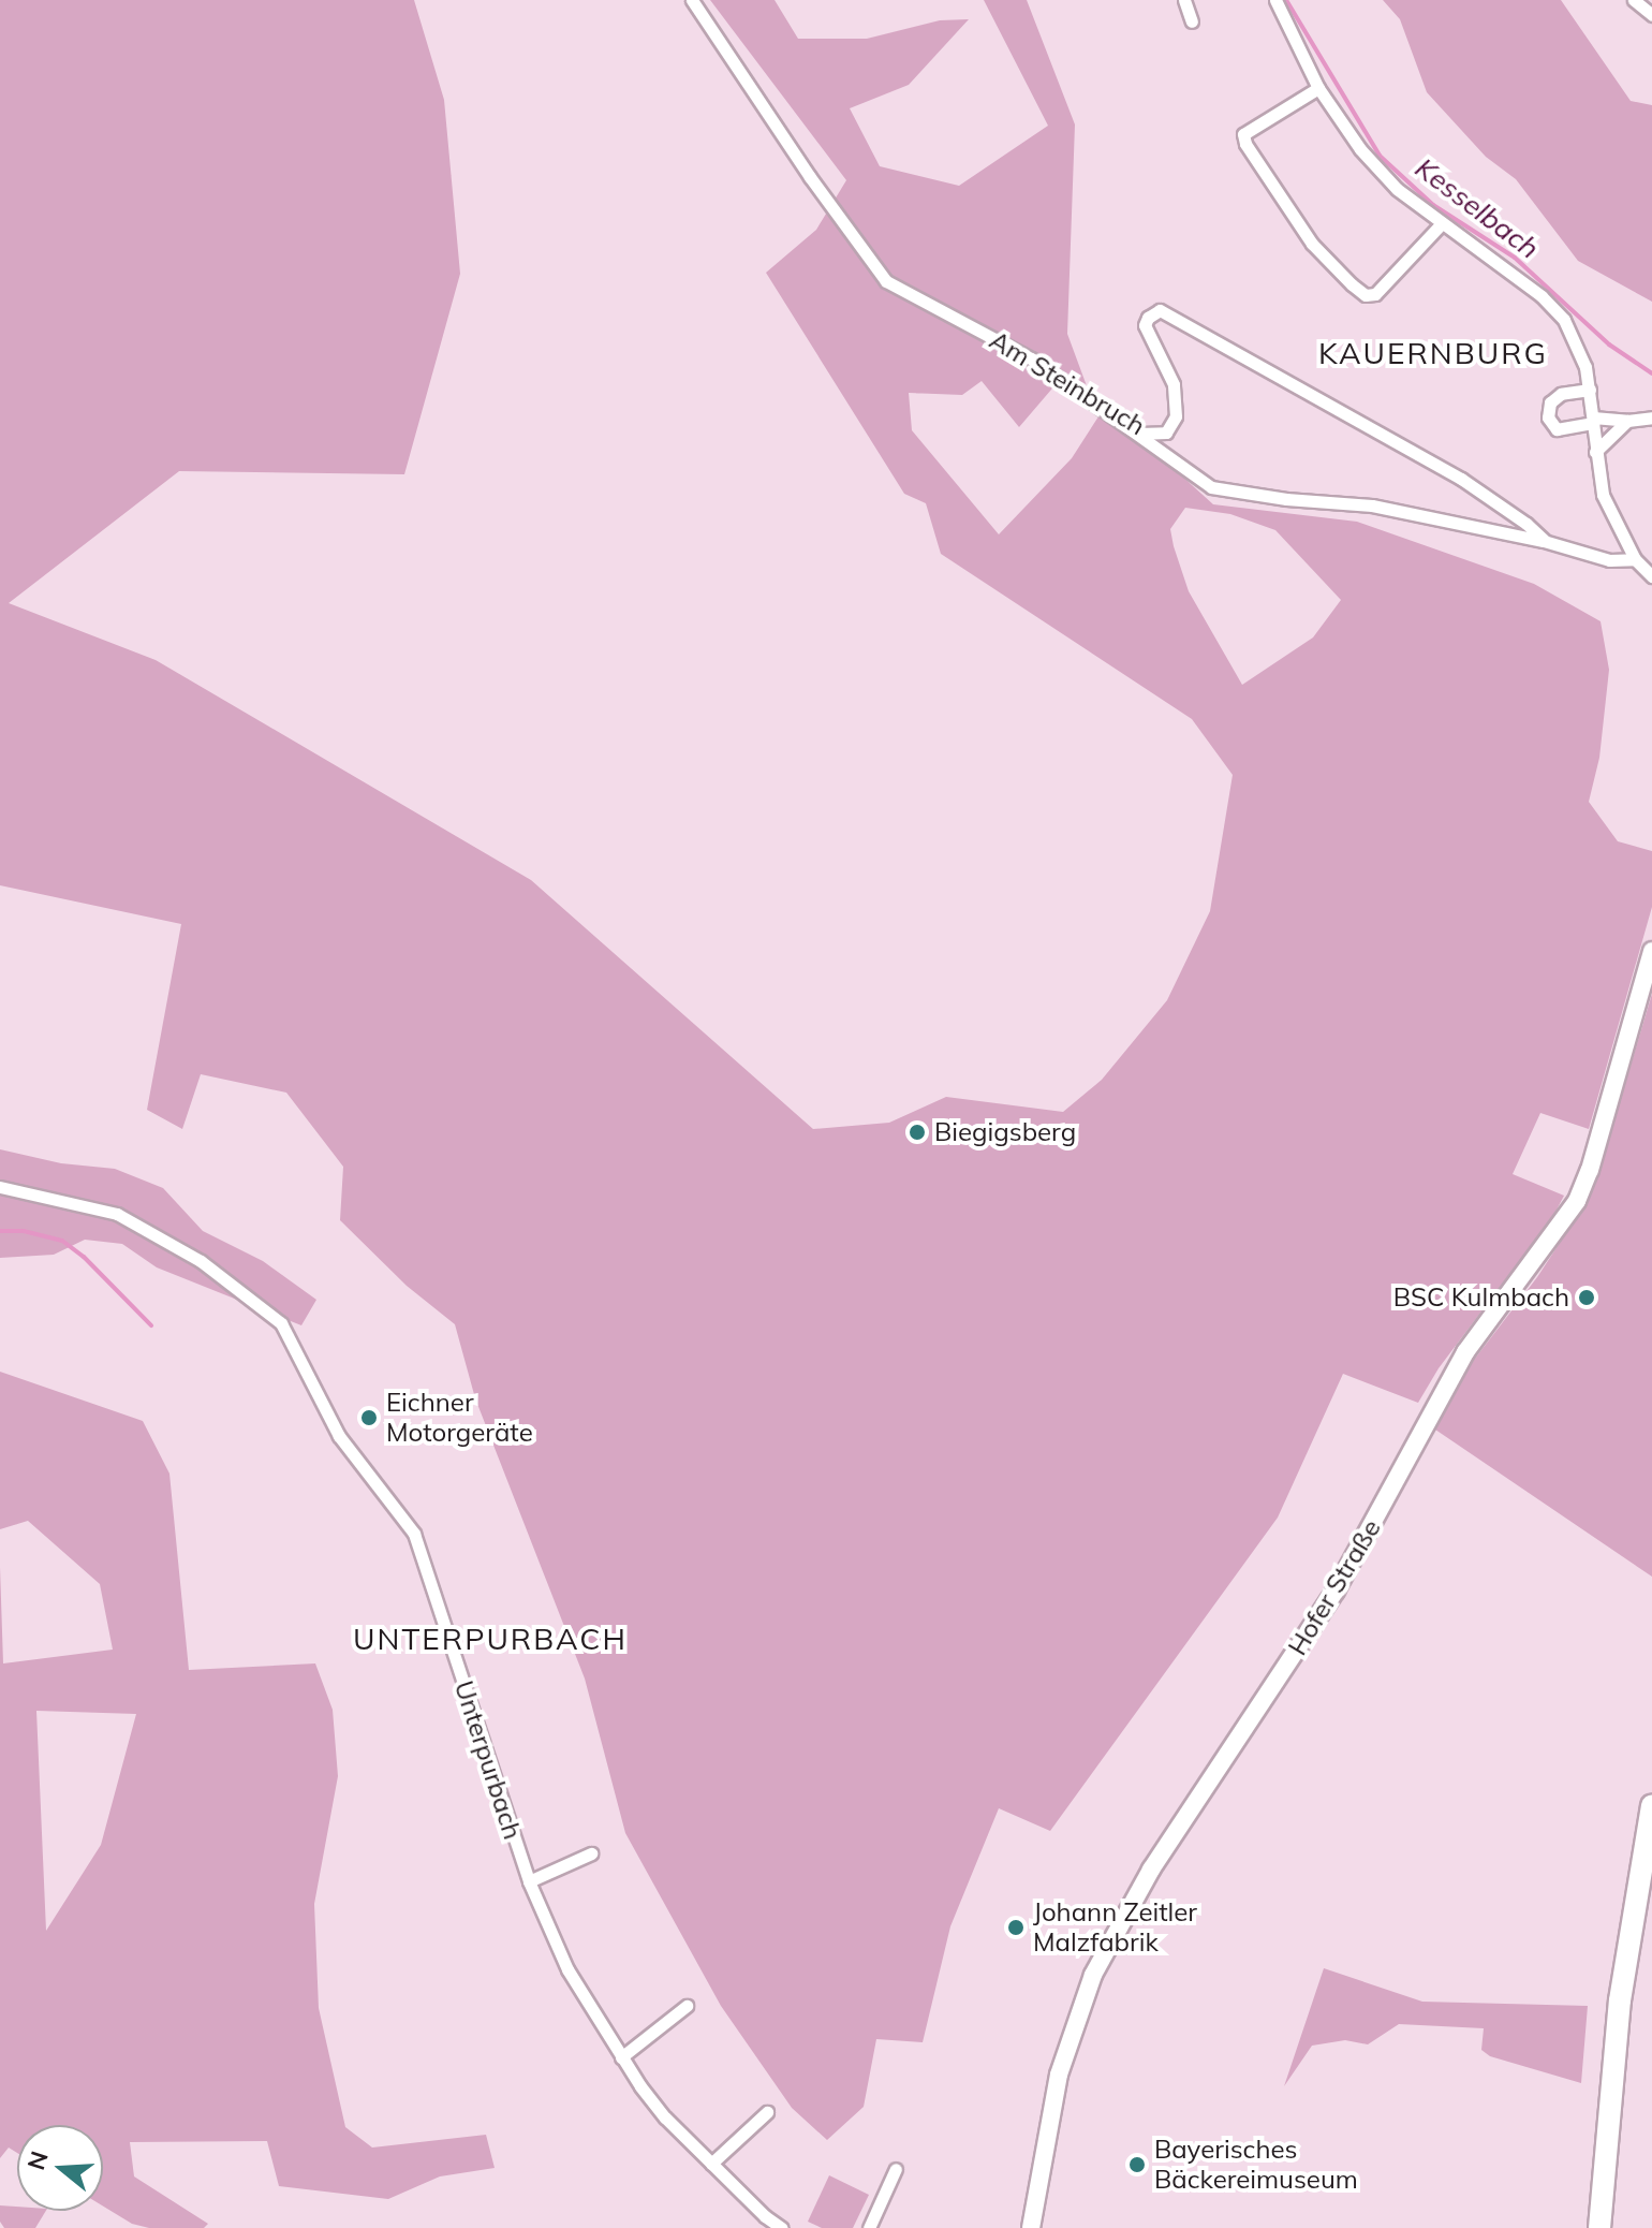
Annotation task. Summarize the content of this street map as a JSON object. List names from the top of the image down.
{
  "streets": {
    "street": ["Am Steinbruch", "Hofer Straße", "Unterpurbach"]
  },
  "districts": ["KAUERNBURG", "UNTERPURBACH"],
  "water": ["Kesselbach"],
  "places": [
    "Biegigsberg",
    "BSC Kulmbach",
    "Eichner Motorgeräte",
    "Johann Zeitler Malzfabrik",
    "Bayerisches Bäckereimuseum"
  ],
  "north": "left"
}
